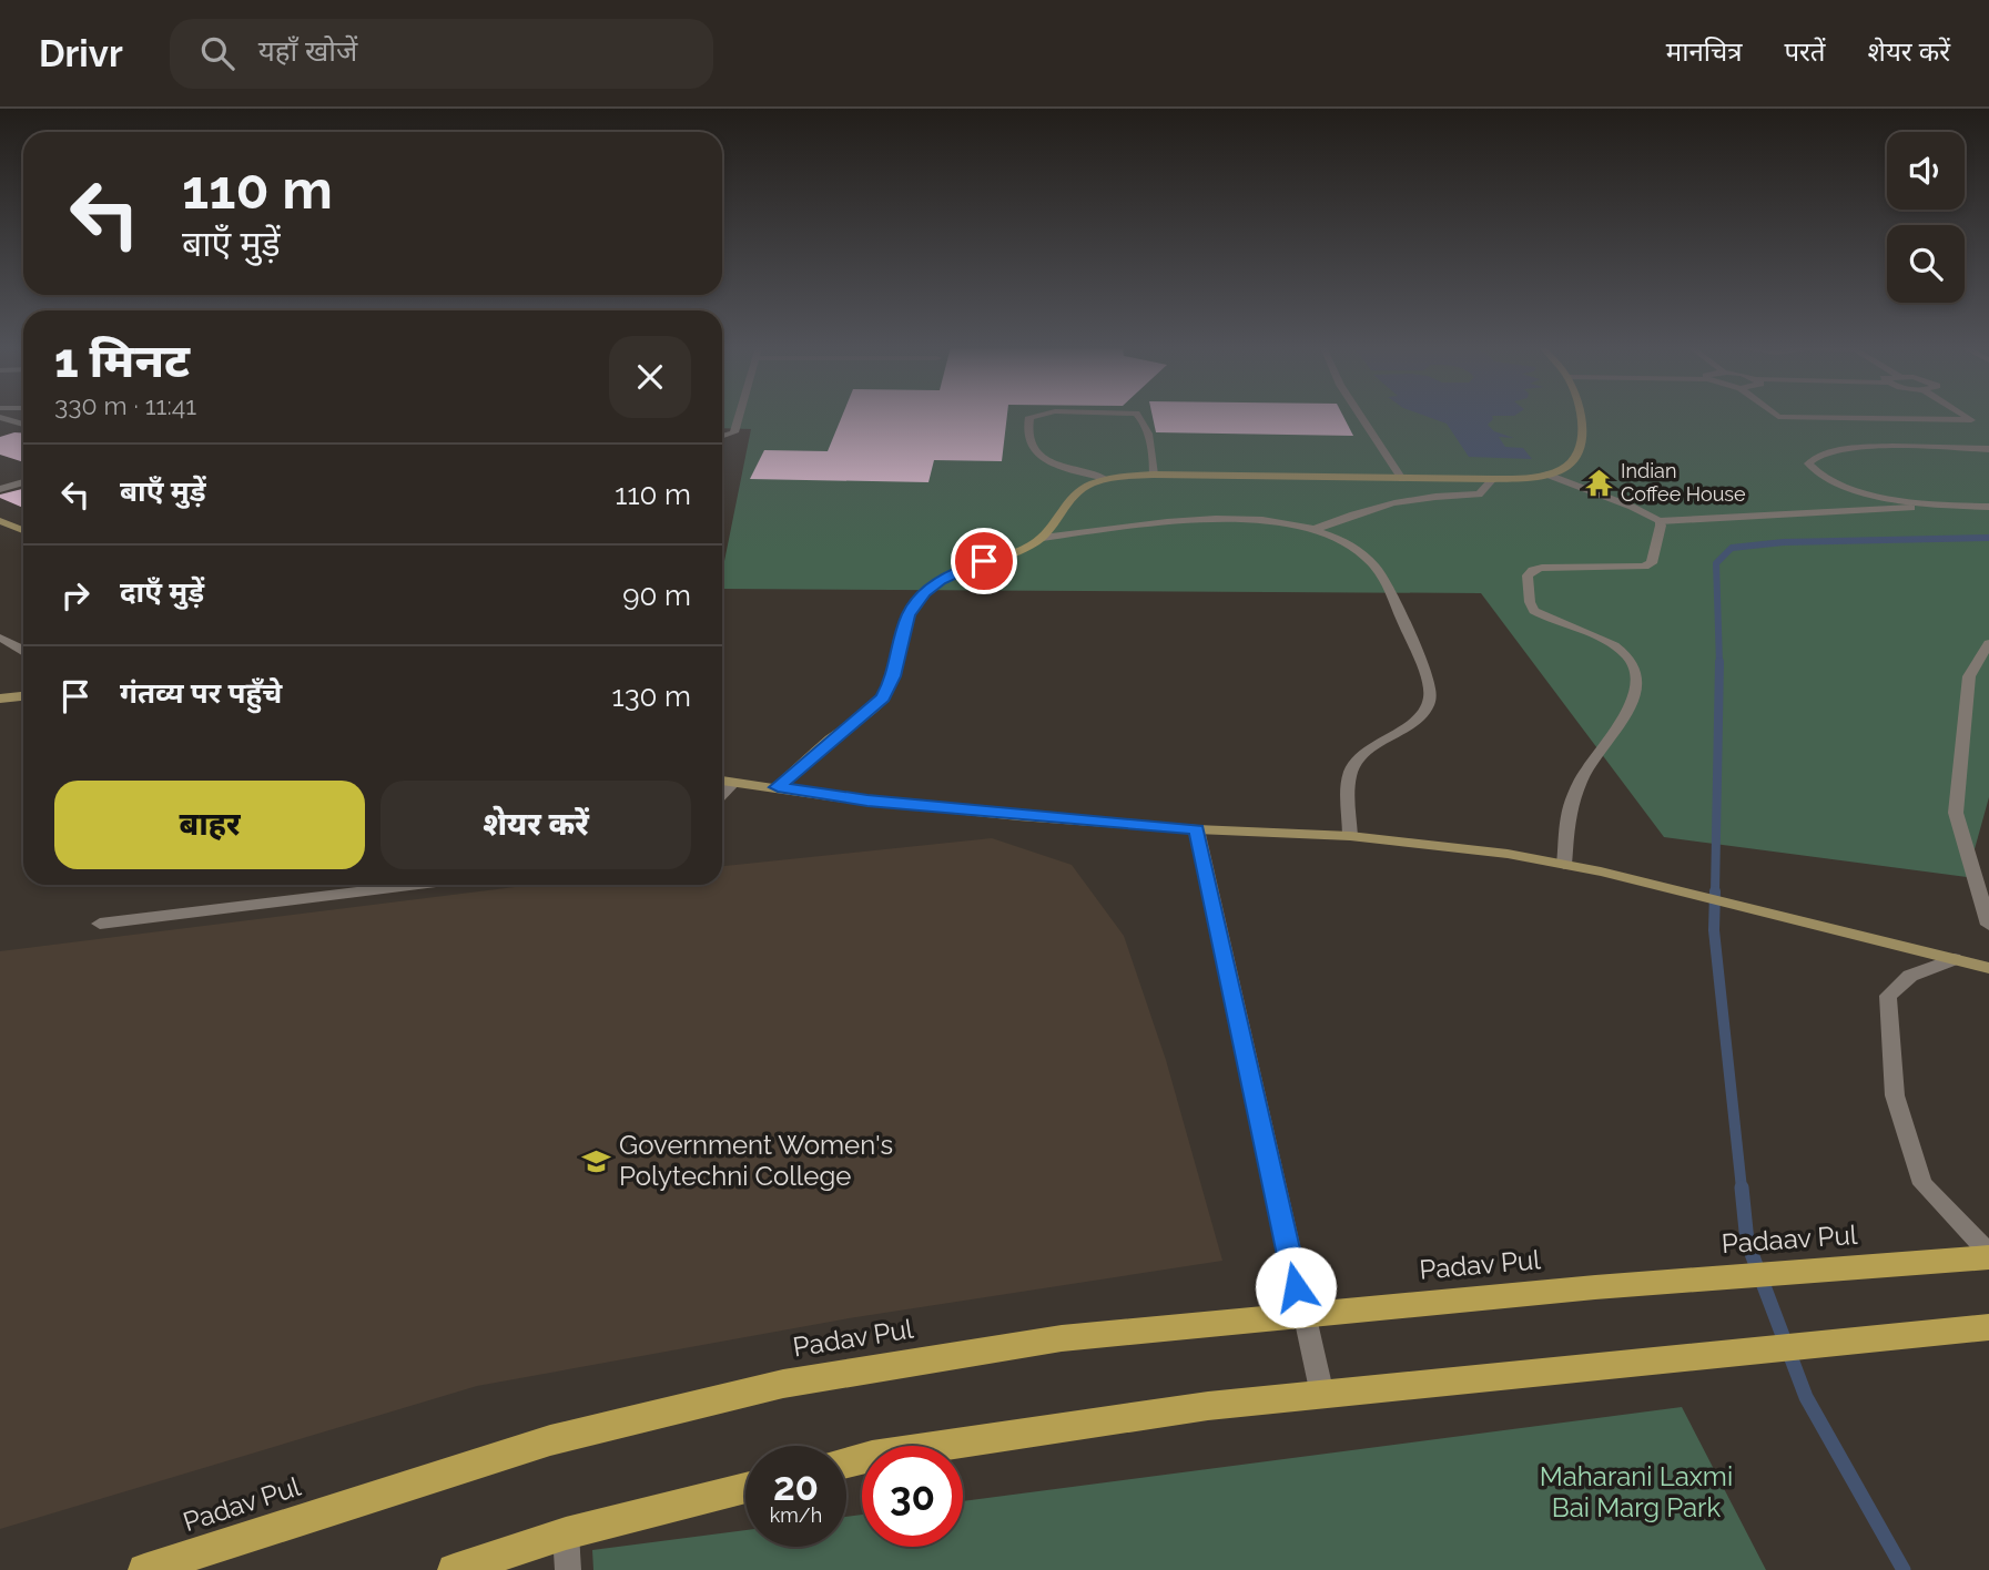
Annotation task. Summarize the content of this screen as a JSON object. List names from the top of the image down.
{
  "streets": {
    "main road": ["Padaav Pul", "Padav Pul"]
  },
  "crossings": [
    ["Padaav Pul", "Padav Pul"]
  ],
  "parks": ["Maharani Laxmi Bai Marg Park"],
  "places": {
    "temple": ["Indian Coffee House"],
    "school or university": ["Government Women's Polytechni College"]
  },
  "page": {
    "header": "Drivr",
    "search": "यहाँ खोजें",
    "nav": ["मानचित्र", "परतें", "शेयर करें"],
    "turn": ["110 m", "बाएँ मुड़ें"],
    "heading": ["1 मिनट", "330 m · 11:41"],
    "list": [
      {
        "name": "बाएँ मुड़ें",
        "value": "110 m"
      },
      {
        "name": "दाएँ मुड़ें",
        "value": "90 m"
      },
      {
        "name": "गंतव्य पर पहुँचे",
        "value": "130 m"
      }
    ],
    "buttons": ["बाहर", "शेयर करें"],
    "speed": "20 km/h",
    "limit": "30"
  }
}
